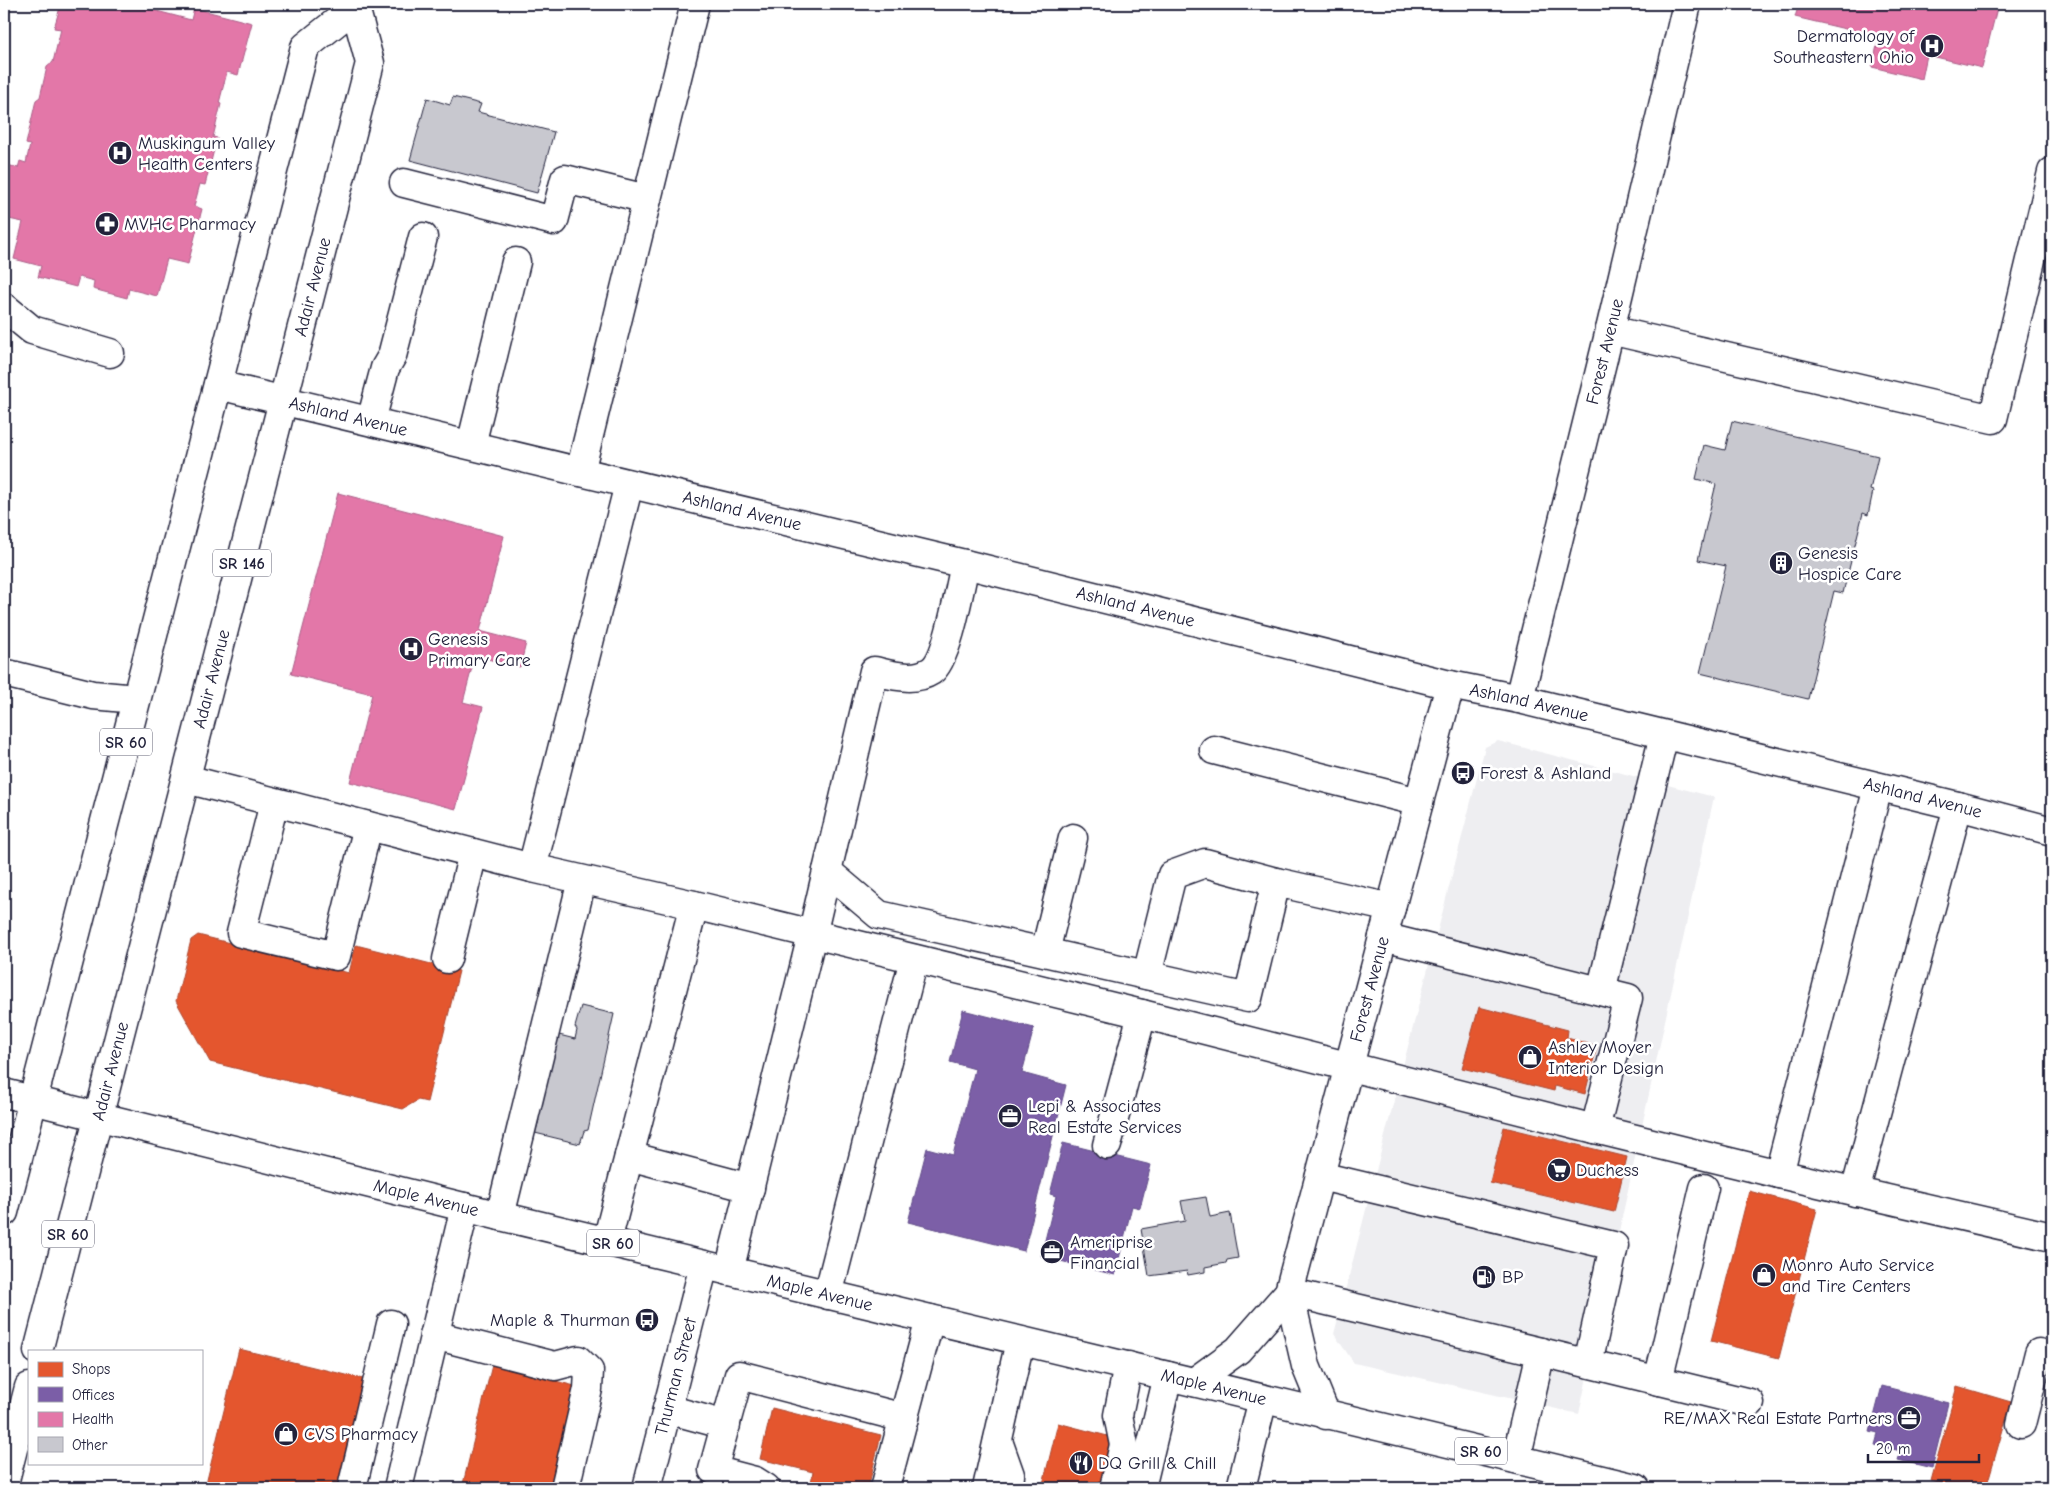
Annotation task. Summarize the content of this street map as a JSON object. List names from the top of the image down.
{
  "streets": {
    "main road": [
      "Adair Avenue",
      "Forest Avenue",
      "Ashland Avenue",
      "SR 146",
      "SR 60",
      "Maple Avenue",
      "Thurman Street"
    ]
  },
  "crossings": [
    ["Adair Avenue", "Ashland Avenue"],
    ["Adair Avenue", "Maple Avenue"],
    ["Forest Avenue", "Ashland Avenue"],
    ["Forest Avenue", "Maple Avenue"],
    ["Ashland Avenue", "Thurman Street"],
    ["Maple Avenue", "Thurman Street"]
  ],
  "places": {
    "hospital": ["Dermatology of Southeastern Ohio", "Muskingum Valley Health Centers", "Genesis Primary Care"],
    "pharmacy": ["MVHC Pharmacy"],
    "building": ["Genesis Hospice Care"],
    "bus stop": ["Forest & Ashland", "Maple & Thurman"],
    "shop": ["Ashley Moyer Interior Design", "Monro Auto Service and Tire Centers", "CVS Pharmacy"],
    "office": ["Lepi & Associates Real Estate Services", "Ameriprise Financial", "RE/MAX Real Estate Partners"],
    "supermarket": ["Duchess"],
    "fuel station": ["BP"],
    "restaurant": ["DQ Grill & Chill"]
  },
  "legend": [
    "Shops",
    "Offices",
    "Health",
    "Other"
  ],
  "scale_bar": "20 m"
}
